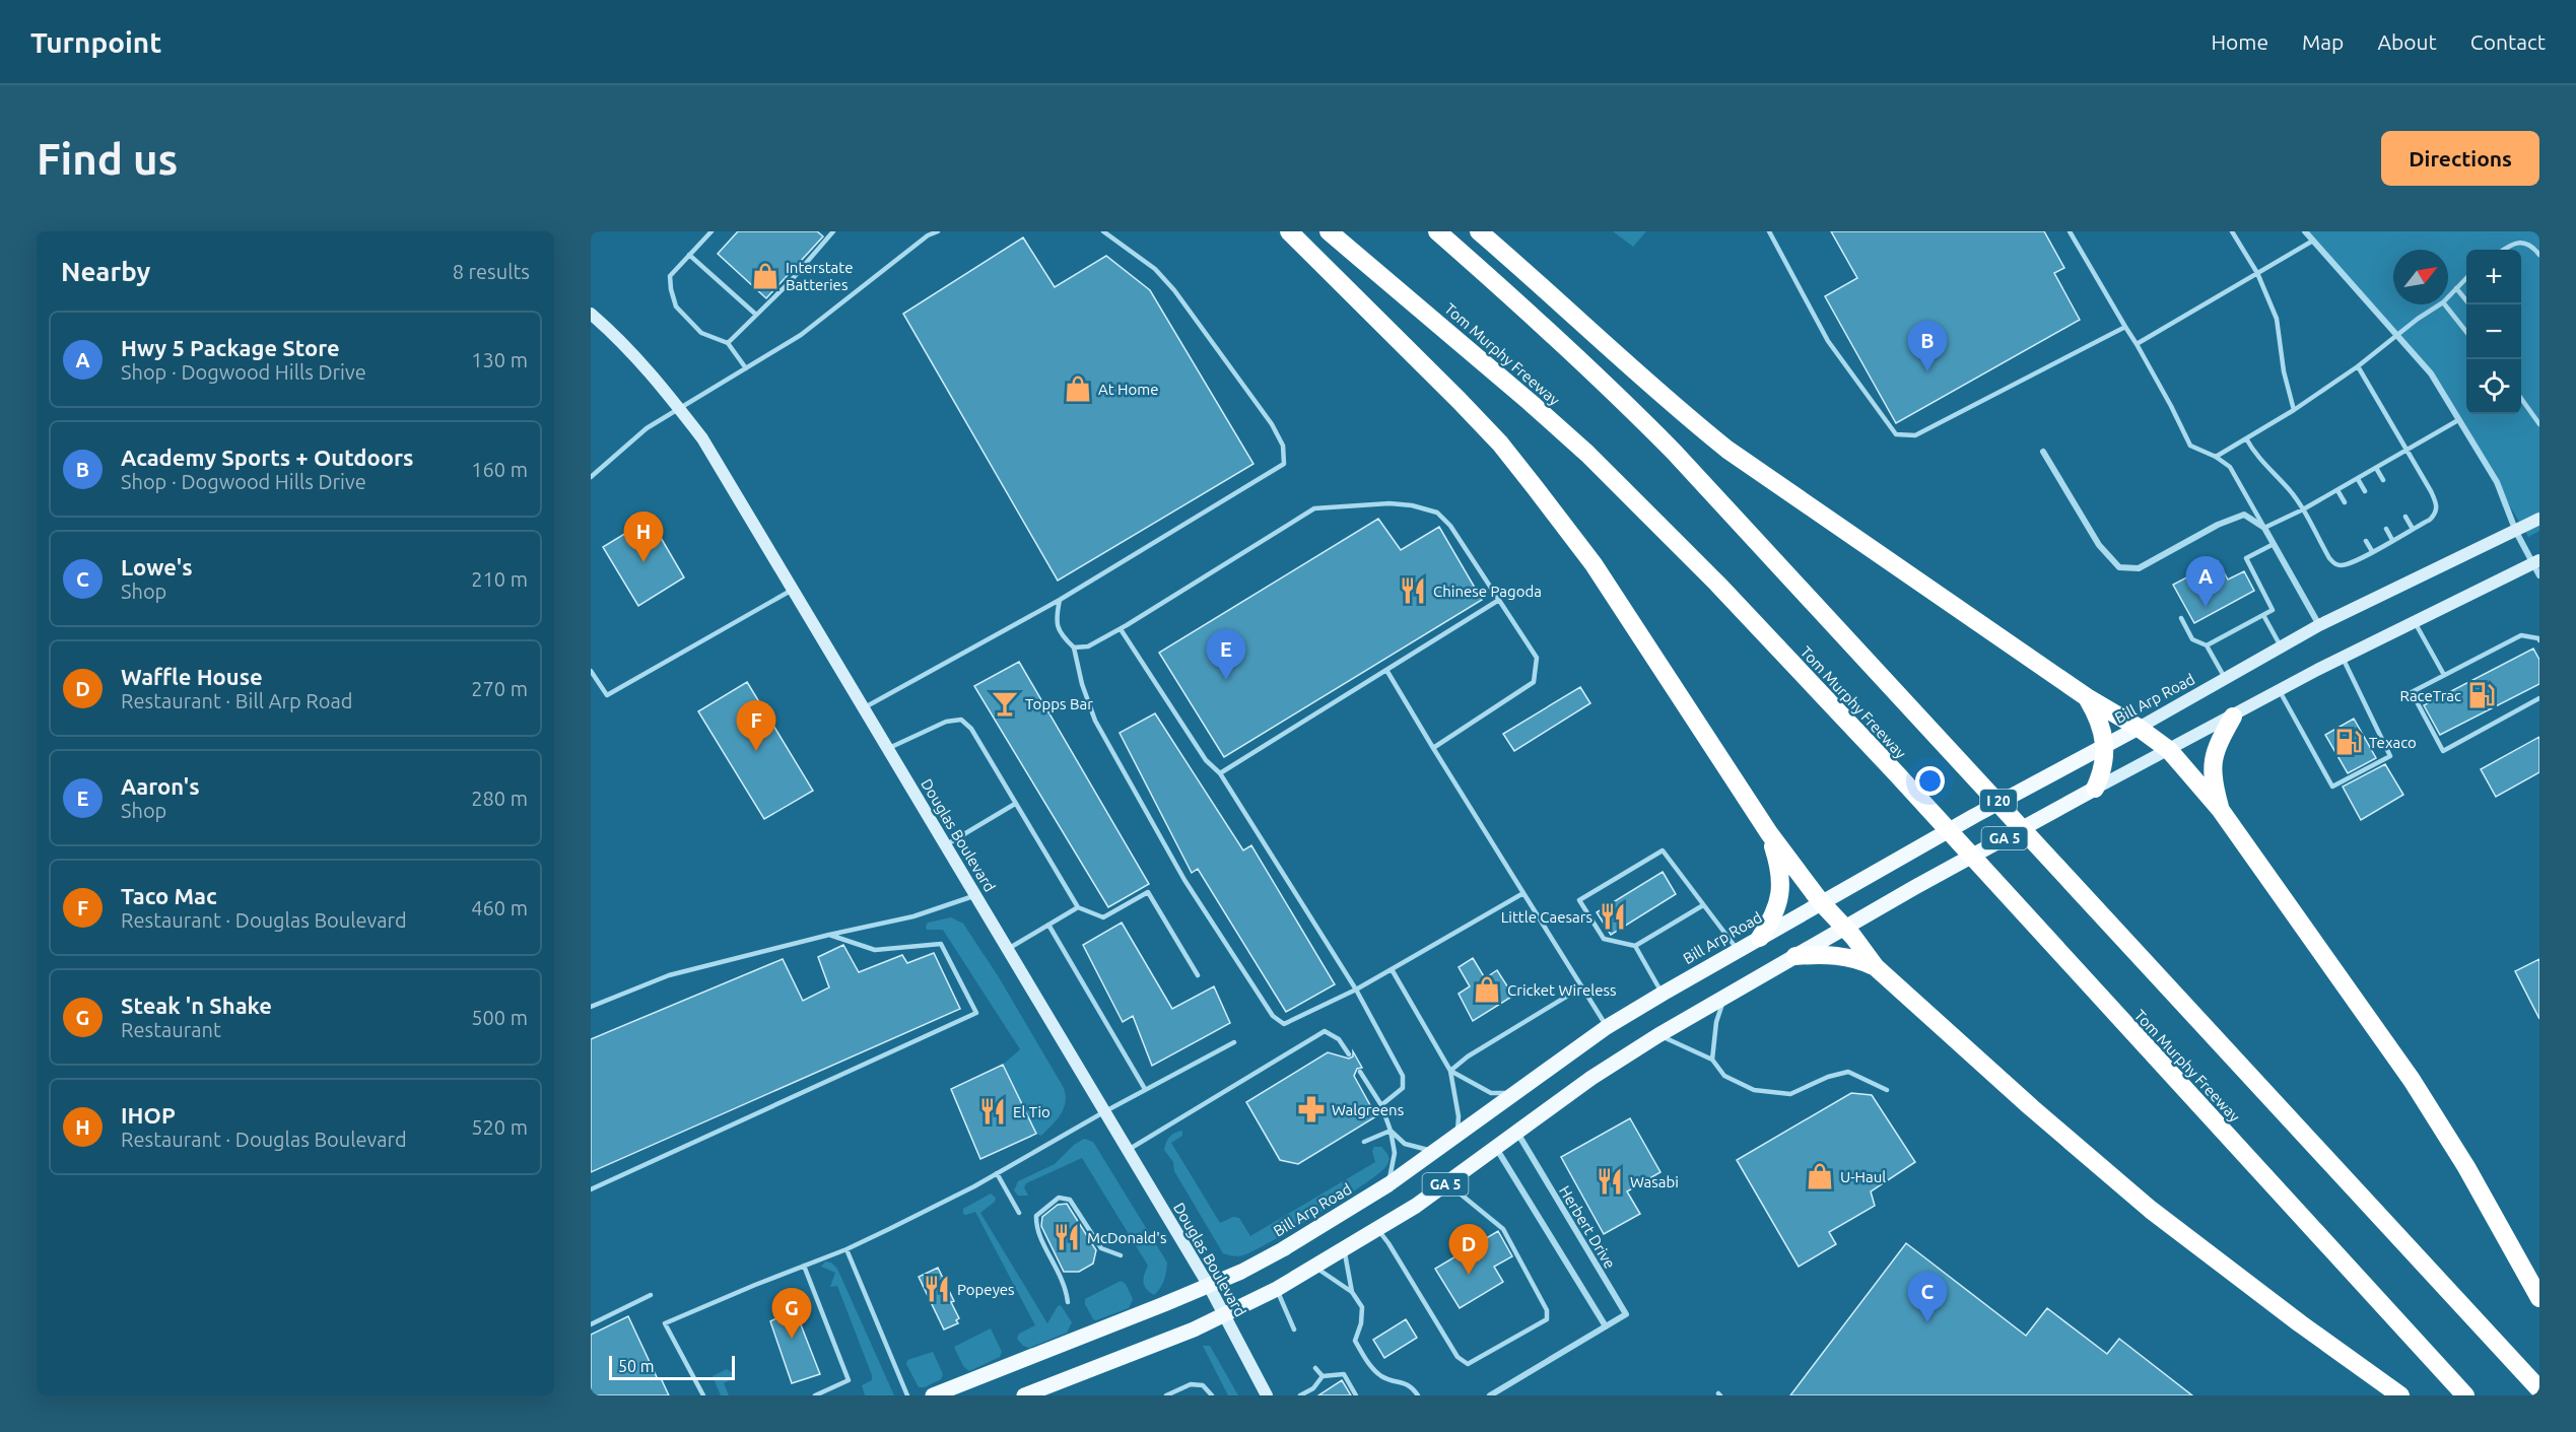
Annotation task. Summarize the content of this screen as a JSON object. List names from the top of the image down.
{
  "streets": {
    "highway": ["Tom Murphy Freeway", "I 20"],
    "main road": ["Bill Arp Road", "Douglas Boulevard", "GA 5"],
    "street": ["Herbert Drive"]
  },
  "crossings": [
    ["Bill Arp Road", "Douglas Boulevard"],
    ["Douglas Boulevard", "GA 5"],
    ["GA 5", "Herbert Drive"]
  ],
  "places": {
    "shop": [
      "Interstate Batteries",
      "At Home",
      "Cricket Wireless",
      "U-Haul"
    ],
    "restaurant": [
      "Chinese Pagoda",
      "Little Caesars",
      "El Tio",
      "Wasabi",
      "McDonald's",
      "Popeyes"
    ],
    "fuel station": ["RaceTrac", "Texaco"],
    "bar": ["Topps Bar"],
    "pharmacy": ["Walgreens"]
  },
  "scale_bar": "50 m",
  "north": "top right",
  "page": {
    "header": "Turnpoint",
    "nav": [
      "Home",
      "Map",
      "About",
      "Contact"
    ],
    "buttons": "Directions",
    "title": "Find us",
    "heading": ["Nearby", "8 results"],
    "map_buttons": ["+", "−"],
    "list": [
      {
        "mark": "A",
        "name": "Hwy 5 Package Store",
        "note": "Shop · Dogwood Hills Drive",
        "value": "130 m"
      },
      {
        "mark": "B",
        "name": "Academy Sports + Outdoors",
        "note": "Shop · Dogwood Hills Drive",
        "value": "160 m"
      },
      {
        "mark": "C",
        "name": "Lowe's",
        "note": "Shop",
        "value": "210 m"
      },
      {
        "mark": "D",
        "name": "Waffle House",
        "note": "Restaurant · Bill Arp Road",
        "value": "270 m"
      },
      {
        "mark": "E",
        "name": "Aaron's",
        "note": "Shop",
        "value": "280 m"
      },
      {
        "mark": "F",
        "name": "Taco Mac",
        "note": "Restaurant · Douglas Boulevard",
        "value": "460 m"
      },
      {
        "mark": "G",
        "name": "Steak 'n Shake",
        "note": "Restaurant",
        "value": "500 m"
      },
      {
        "mark": "H",
        "name": "IHOP",
        "note": "Restaurant · Douglas Boulevard",
        "value": "520 m"
      }
    ],
    "pins": [
      "B",
      "H",
      "A",
      "E",
      "F",
      "D",
      "C",
      "G"
    ],
    "scale": "50 m"
  }
}
